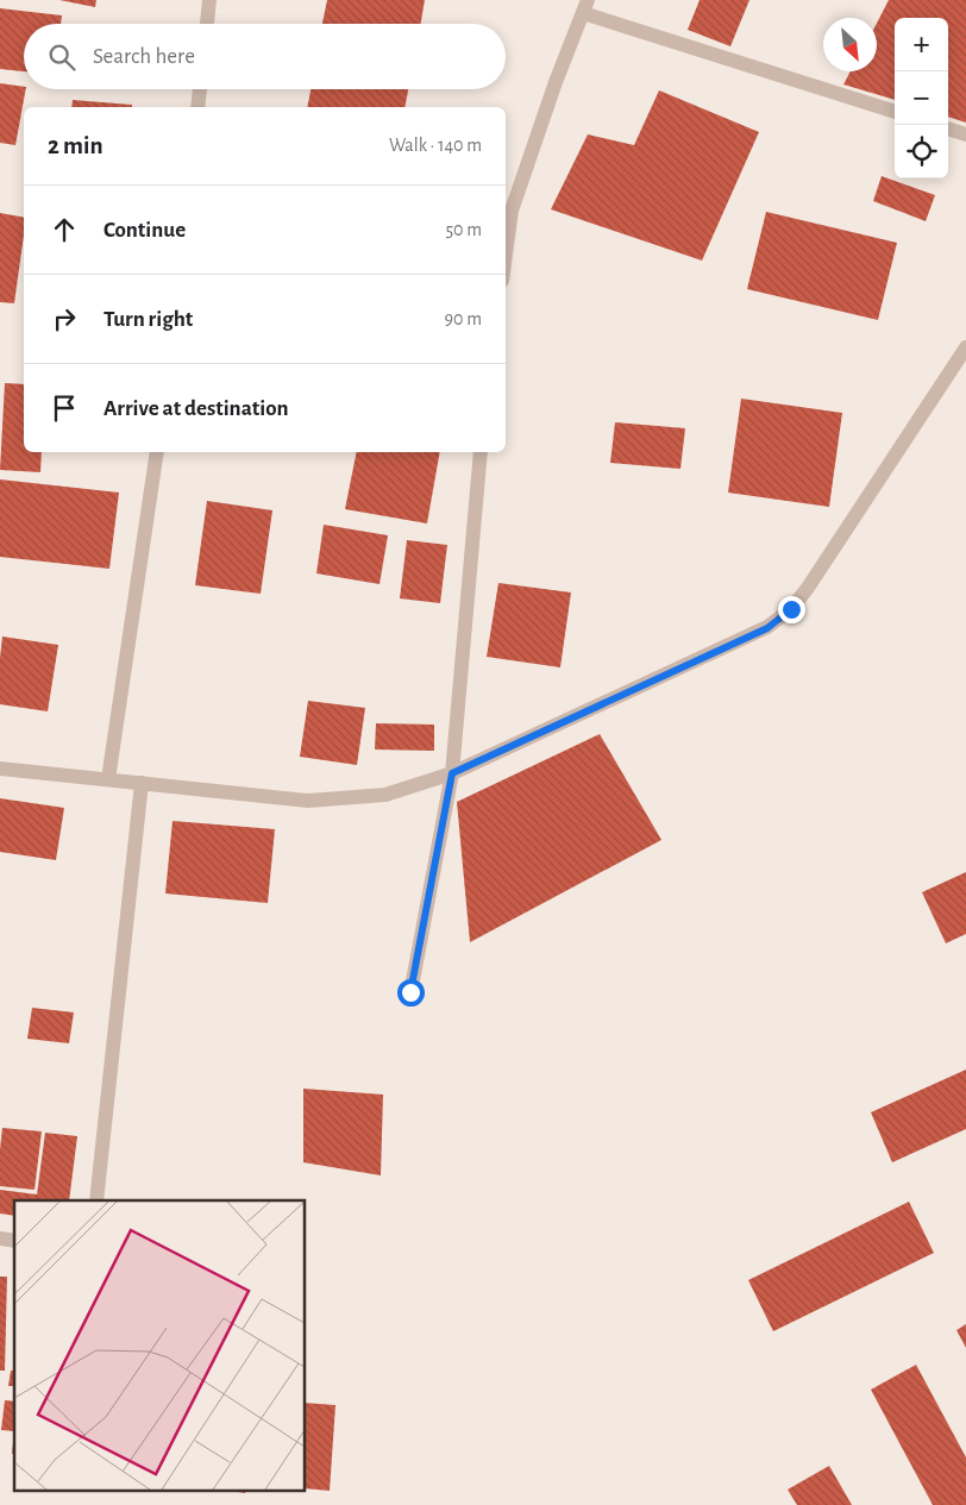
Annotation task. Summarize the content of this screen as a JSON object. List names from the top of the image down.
{
  "north": "bottom right",
  "page": {
    "map_buttons": ["+", "−"],
    "search": "Search here",
    "heading": ["2 min", "Walk · 140 m"],
    "list": [
      ["Continue", "50 m"],
      ["Turn right", "90 m"],
      "Arrive at destination"
    ]
  }
}
